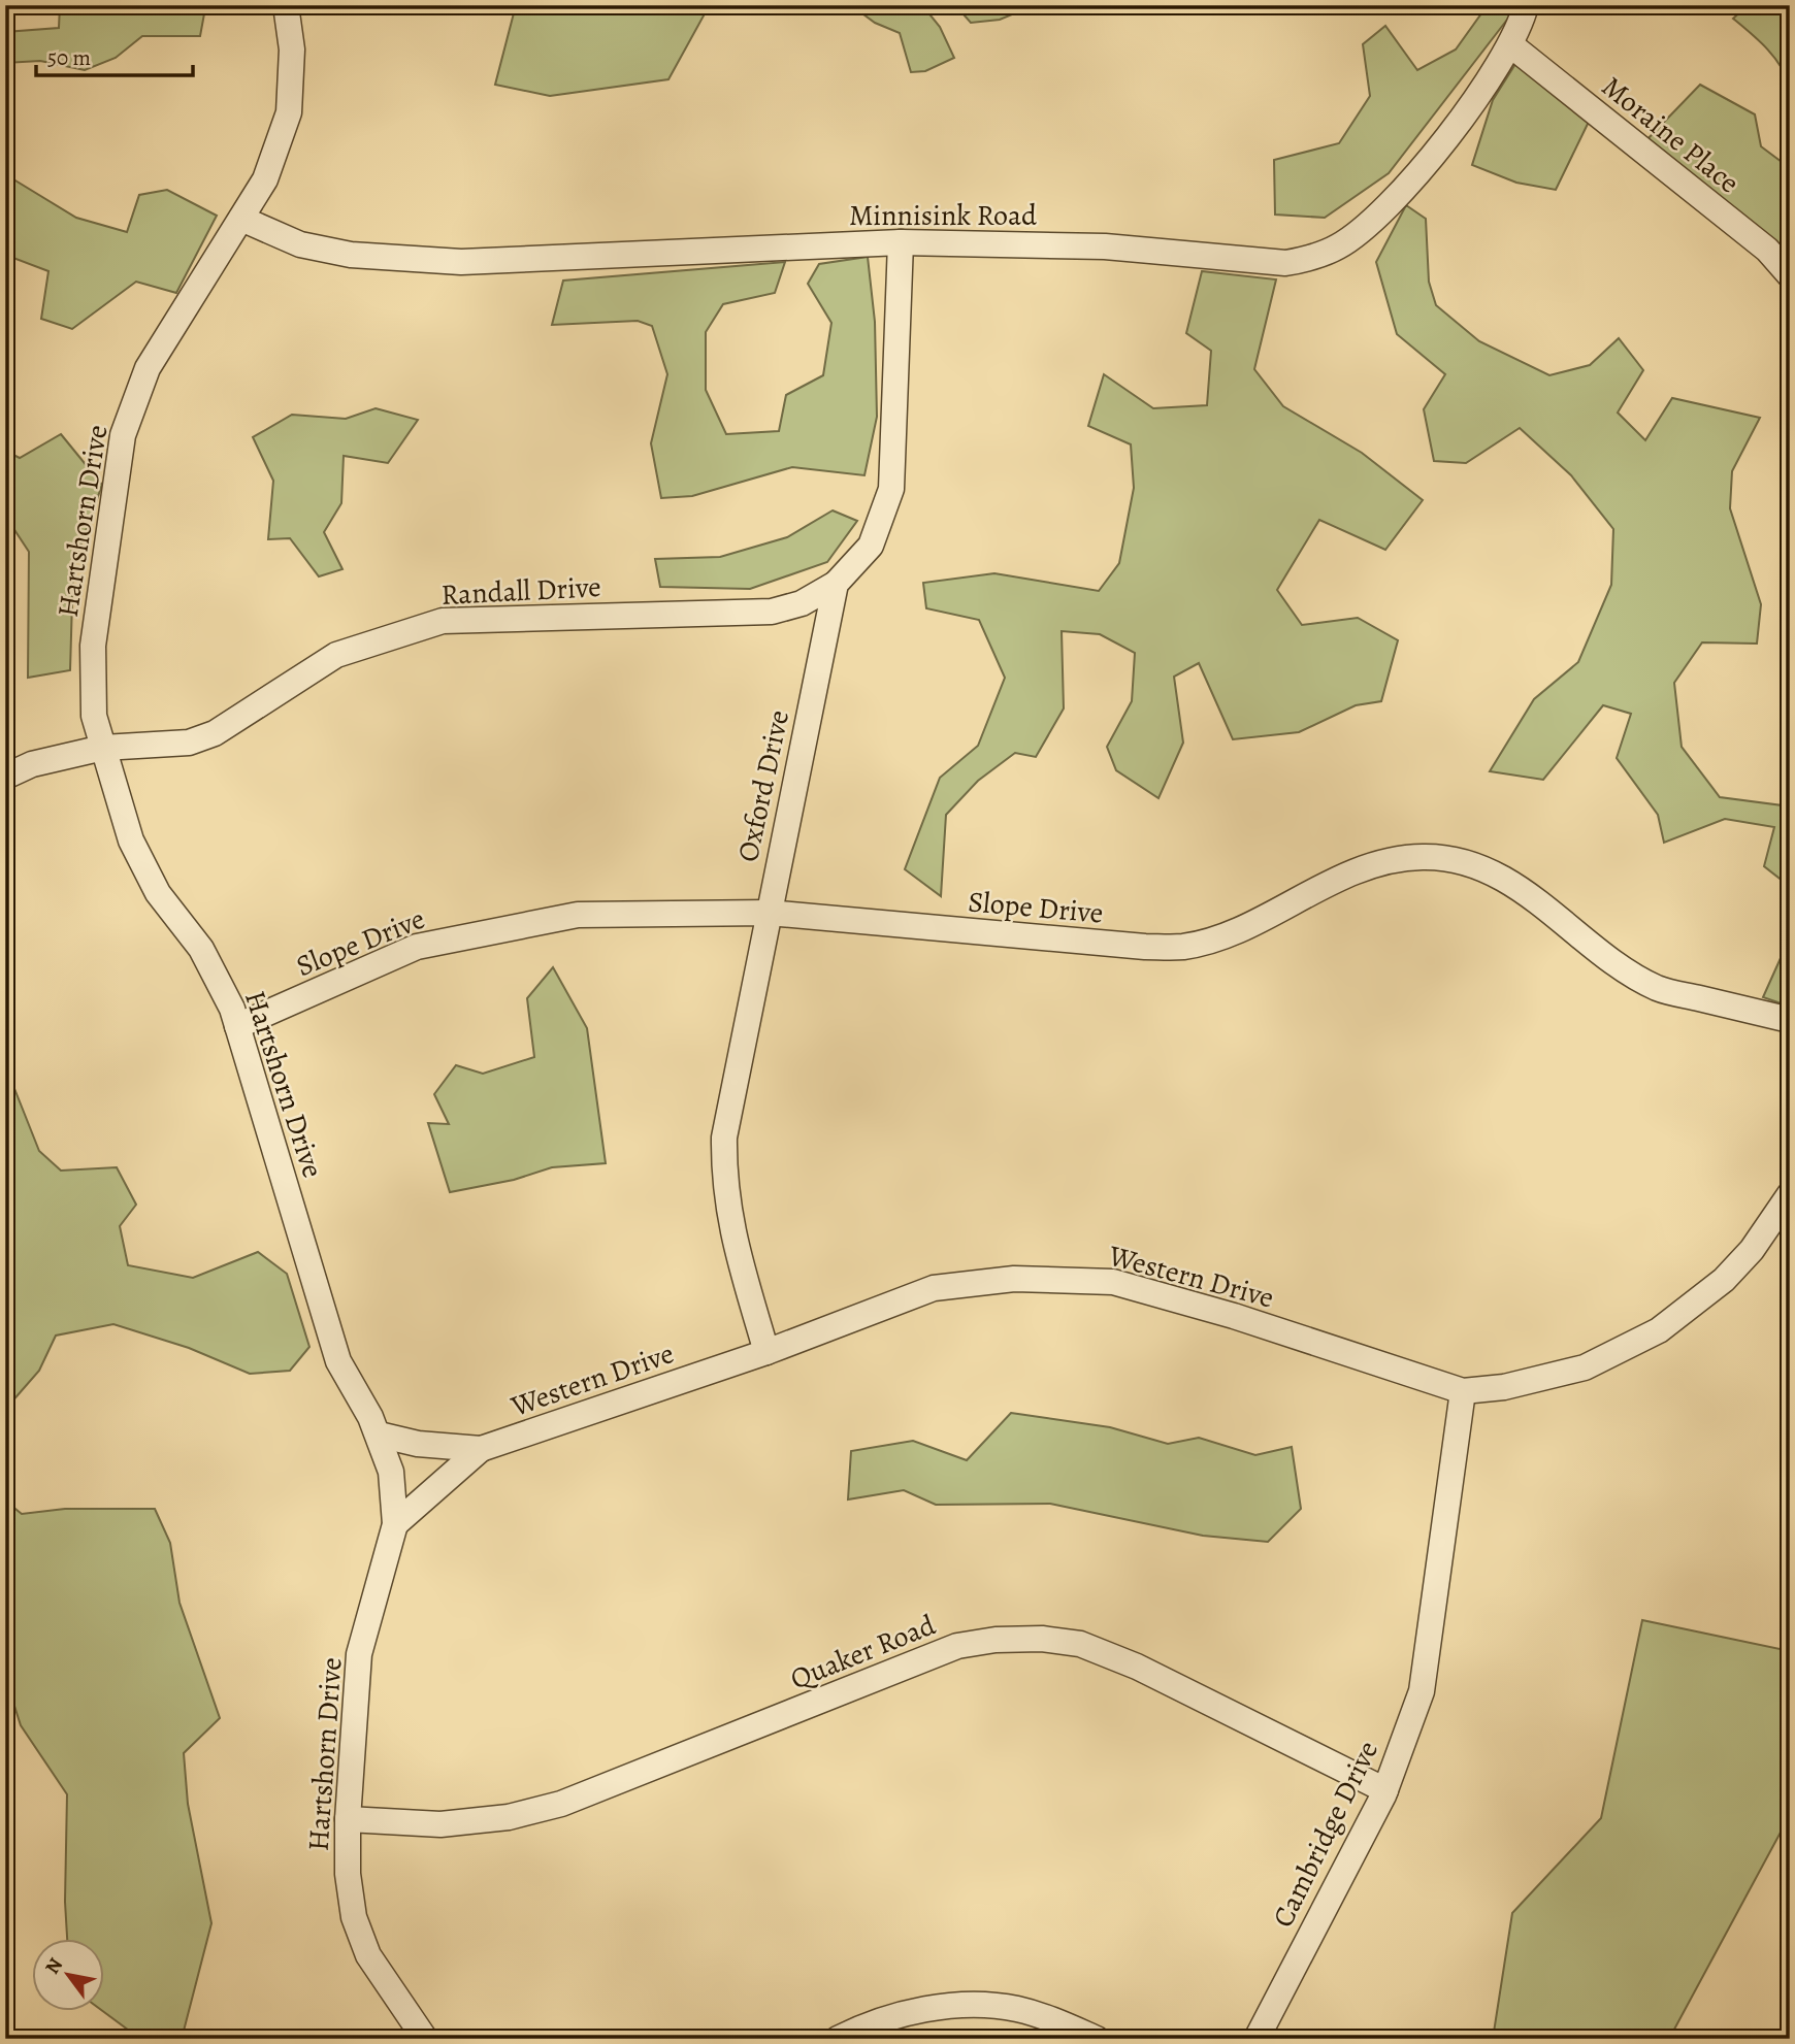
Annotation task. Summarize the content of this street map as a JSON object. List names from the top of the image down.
{
  "streets": {
    "street": [
      "Moraine Place",
      "Minnisink Road",
      "Hartshorn Drive",
      "Randall Drive",
      "Oxford Drive",
      "Slope Drive",
      "Western Drive",
      "Quaker Road",
      "Cambridge Drive"
    ]
  },
  "crossings": [
    ["Moraine Place", "Minnisink Road"],
    ["Minnisink Road", "Hartshorn Drive"],
    ["Hartshorn Drive", "Randall Drive"],
    ["Hartshorn Drive", "Slope Drive"],
    ["Hartshorn Drive", "Western Drive"],
    ["Hartshorn Drive", "Quaker Road"],
    ["Randall Drive", "Oxford Drive"],
    ["Oxford Drive", "Slope Drive"],
    ["Oxford Drive", "Western Drive"],
    ["Western Drive", "Cambridge Drive"],
    ["Quaker Road", "Cambridge Drive"]
  ],
  "scale_bar": "50 m",
  "north": "top left"
}
